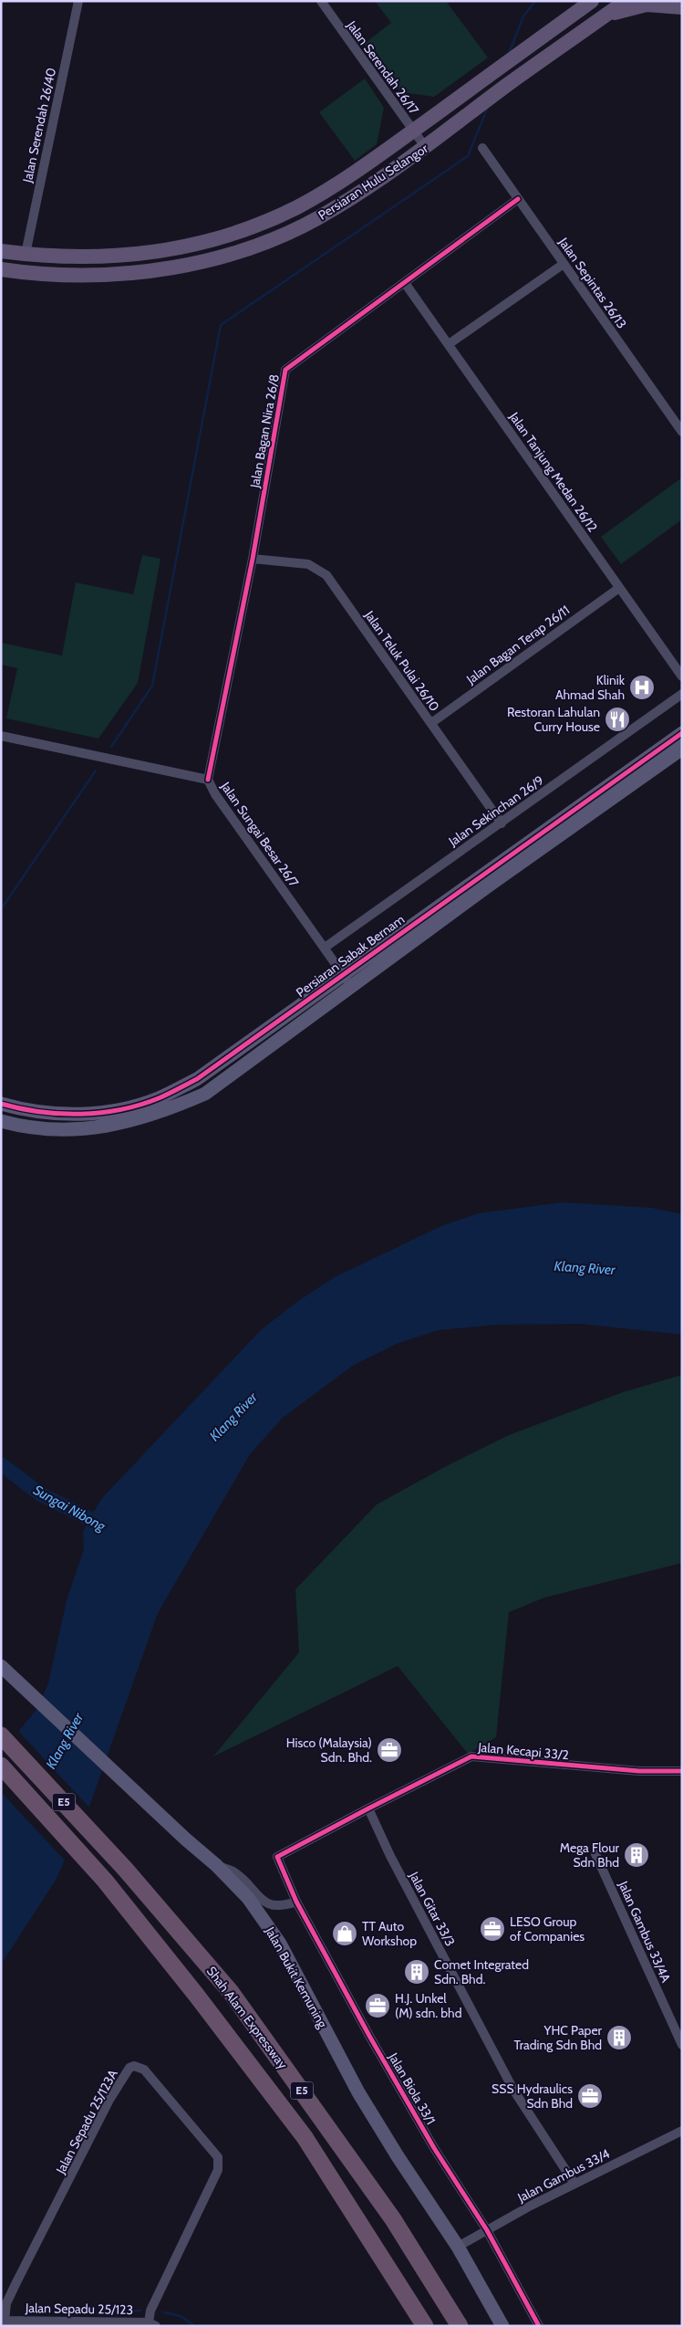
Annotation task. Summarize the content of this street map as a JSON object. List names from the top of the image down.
{
  "streets": {
    "highway": ["E5", "Shah Alam Expressway"],
    "main road": ["Persiaran Hulu Selangor"],
    "street": [
      "Jalan Serendah 26/17",
      "Jalan Serendah 26/40",
      "Jalan Sepintas 26/13",
      "Jalan Bagan Nira 26/8",
      "Jalan Tanjung Medan 26/12",
      "Jalan Bagan Terap 26/11",
      "Jalan Teluk Pulai 26/10",
      "Jalan Sekinchan 26/9",
      "Jalan Sungai Besar 26/7",
      "Persiaran Sabak Bernam",
      "Jalan Kecapi 33/2",
      "Jalan Gitar 33/3",
      "Jalan Gambus 33/4A",
      "Jalan Bukit Kemuning",
      "Jalan Biola 33/1",
      "Jalan Sepadu 25/123A",
      "Jalan Gambus 33/4",
      "Jalan Sepadu 25/123"
    ]
  },
  "crossings": [
    ["Jalan Serendah 26/17", "Persiaran Hulu Selangor"],
    ["Jalan Serendah 26/40", "Persiaran Hulu Selangor"],
    ["Jalan Sepintas 26/13", "Jalan Bagan Nira 26/8"],
    ["Jalan Bagan Nira 26/8", "Jalan Tanjung Medan 26/12"],
    ["Jalan Bagan Nira 26/8", "Jalan Teluk Pulai 26/10"],
    ["Jalan Bagan Nira 26/8", "Jalan Sungai Besar 26/7"],
    ["Jalan Tanjung Medan 26/12", "Jalan Bagan Terap 26/11"],
    ["Jalan Bagan Terap 26/11", "Jalan Teluk Pulai 26/10"],
    ["Jalan Teluk Pulai 26/10", "Jalan Sekinchan 26/9"],
    ["Jalan Sekinchan 26/9", "Jalan Sungai Besar 26/7"],
    ["Jalan Sungai Besar 26/7", "Persiaran Sabak Bernam"],
    ["Jalan Kecapi 33/2", "Jalan Gitar 33/3"],
    ["Jalan Kecapi 33/2", "Jalan Biola 33/1"],
    ["Jalan Gitar 33/3", "Jalan Gambus 33/4"],
    ["Jalan Bukit Kemuning", "Jalan Gambus 33/4"],
    ["Jalan Biola 33/1", "Jalan Gambus 33/4"],
    ["Jalan Sepadu 25/123A", "Jalan Sepadu 25/123"]
  ],
  "water": ["Klang River", "Sungai Nibong"],
  "places": {
    "hospital": ["Klinik Ahmad Shah"],
    "restaurant": ["Restoran Lahulan Curry House"],
    "office": [
      "Hisco (Malaysia) Sdn. Bhd.",
      "LESO Group of Companies",
      "H.J. Unkel (M) sdn. bhd",
      "SSS Hydraulics Sdn Bhd"
    ],
    "building": ["Mega Flour Sdn Bhd", "Comet Integrated Sdn. Bhd.", "YHC Paper Trading Sdn Bhd"],
    "shop": ["TT Auto Workshop"]
  }
}
